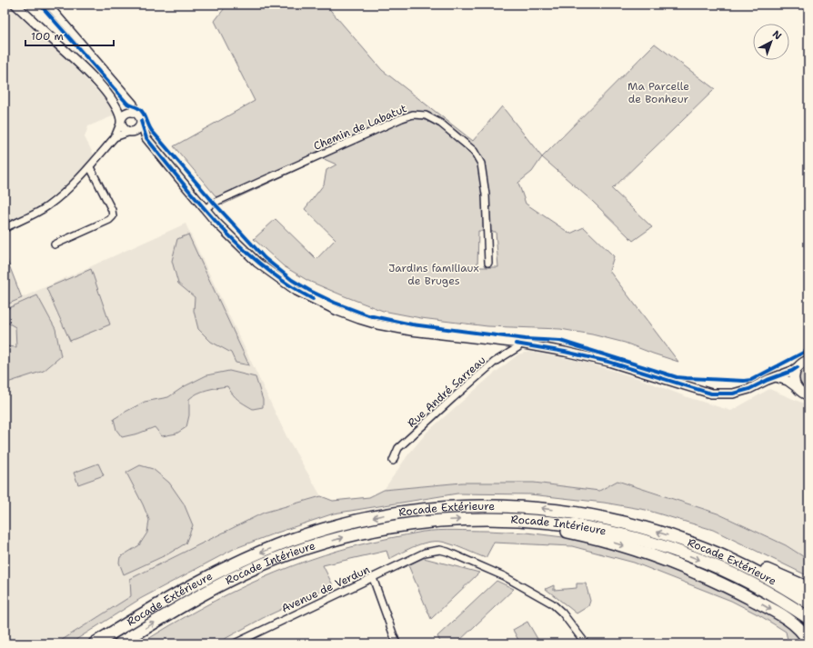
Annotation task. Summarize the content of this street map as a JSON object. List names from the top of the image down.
{
  "streets": {
    "highway": ["Rocade Extérieure", "Rocade Intérieure"],
    "street": ["Chemin de Labatut", "Rue André Sarreau", "Avenue de Verdun"]
  },
  "one_way": ["Rocade Extérieure"],
  "parks": ["Ma Parcelle de Bonheur", "Jardins familiaux de Bruges"],
  "scale_bar": "100 m",
  "north": "top right"
}
